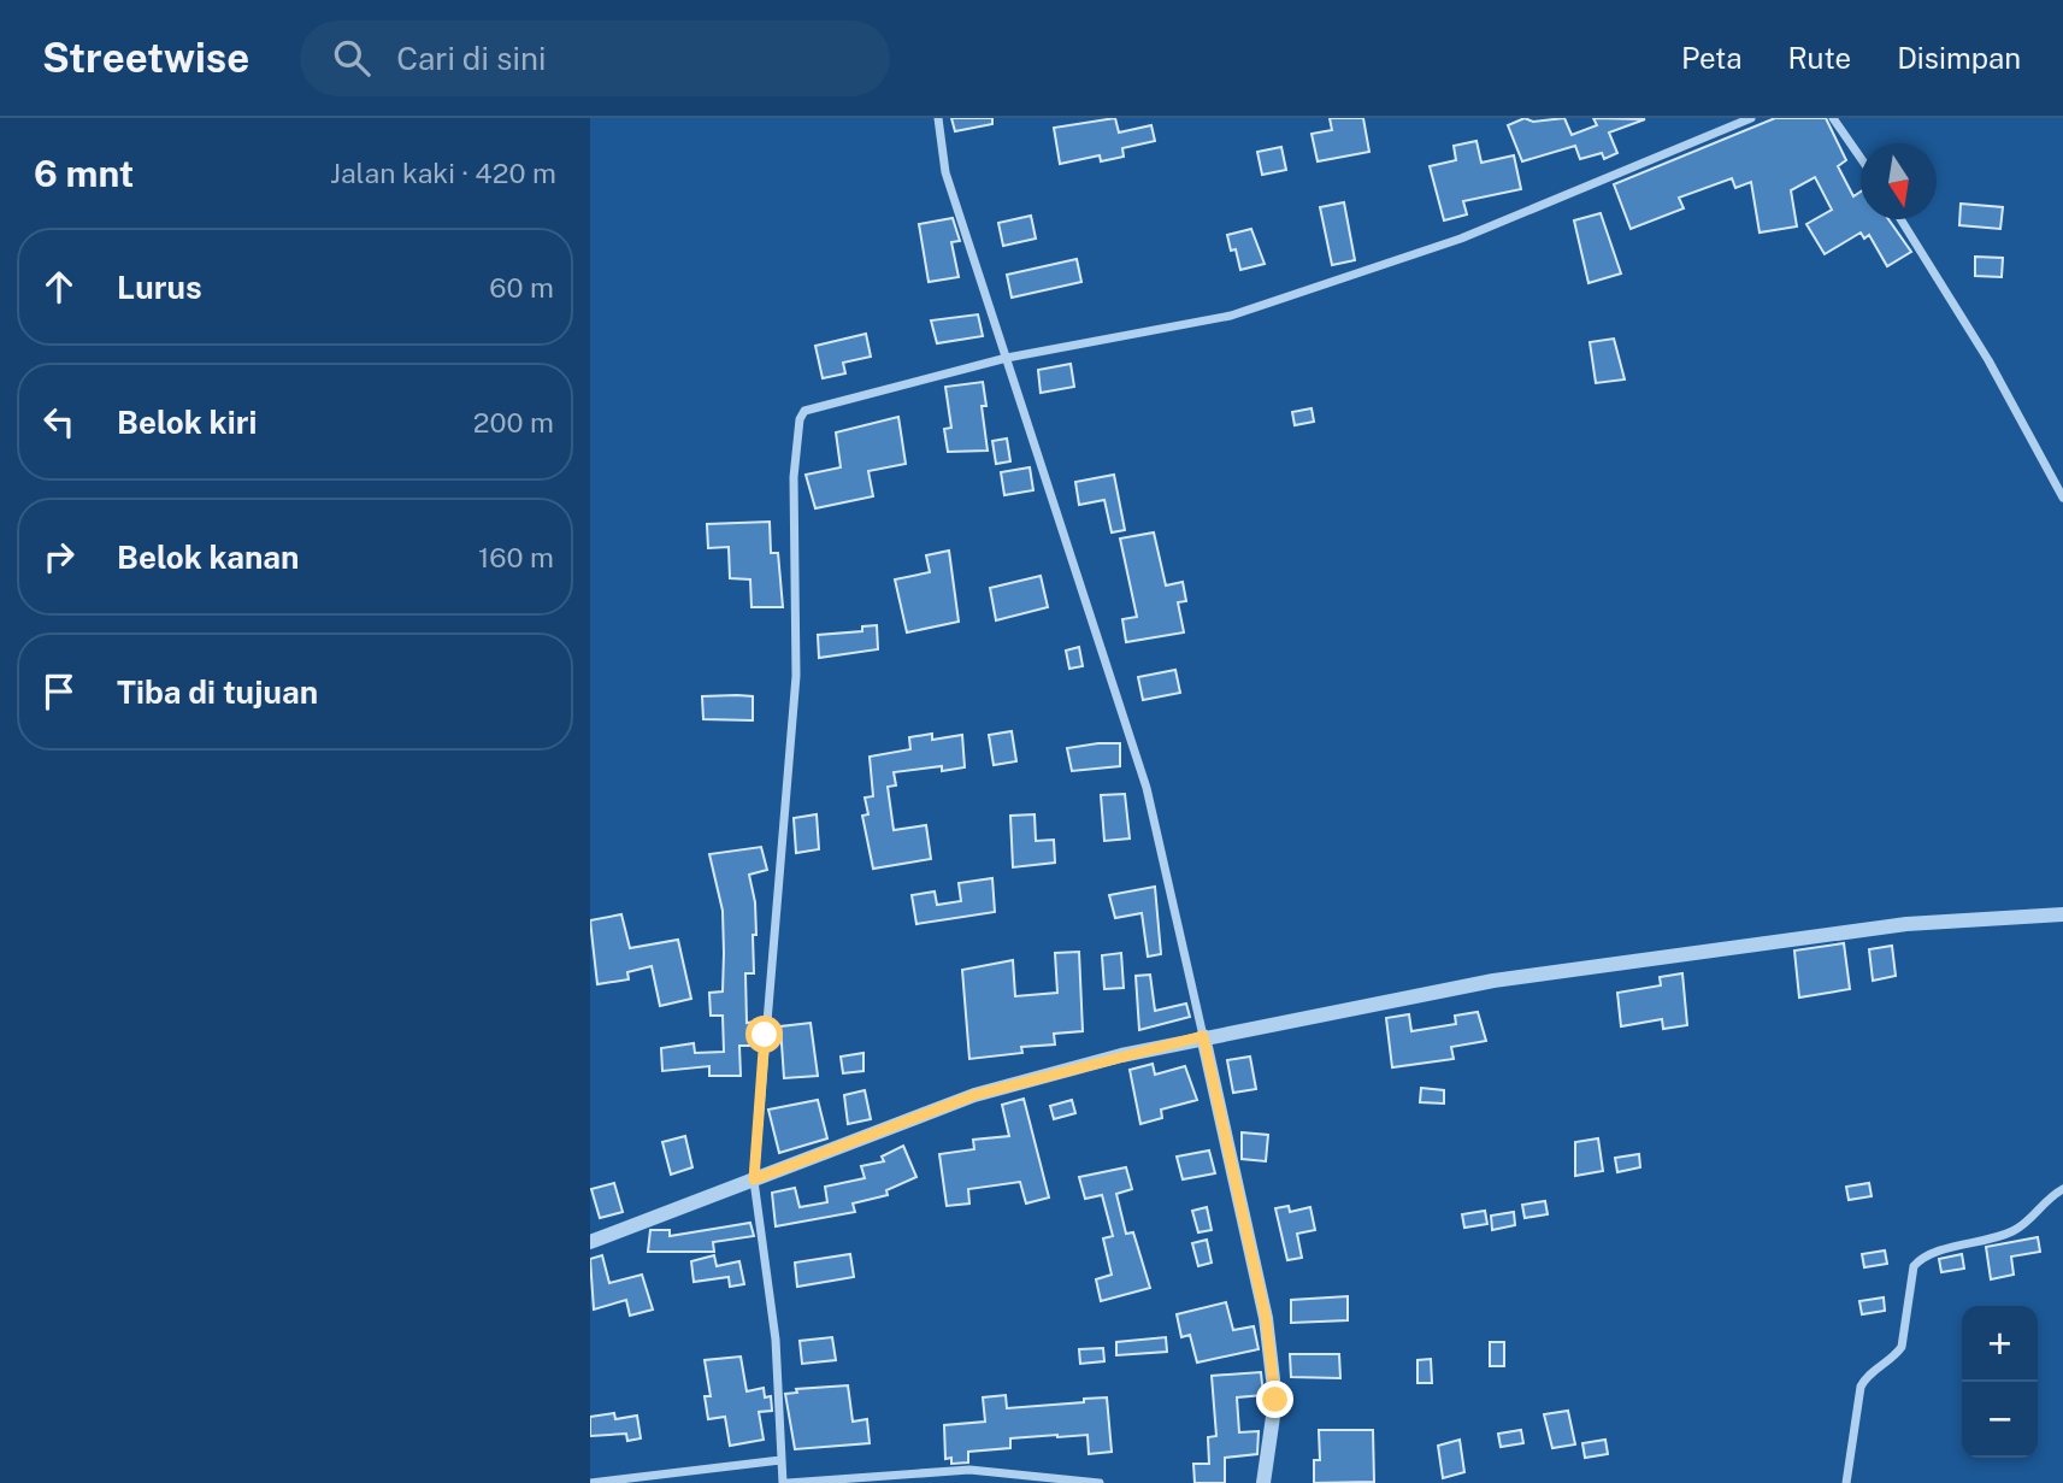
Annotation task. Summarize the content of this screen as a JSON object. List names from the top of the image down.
{
  "north": "bottom",
  "page": {
    "header": "Streetwise",
    "search": "Cari di sini",
    "nav": ["Peta", "Rute", "Disimpan"],
    "heading": ["6 mnt", "Jalan kaki · 420 m"],
    "list": [
      ["Lurus", "60 m"],
      ["Belok kiri", "200 m"],
      ["Belok kanan", "160 m"],
      "Tiba di tujuan"
    ],
    "map_buttons": ["+", "−"]
  }
}
